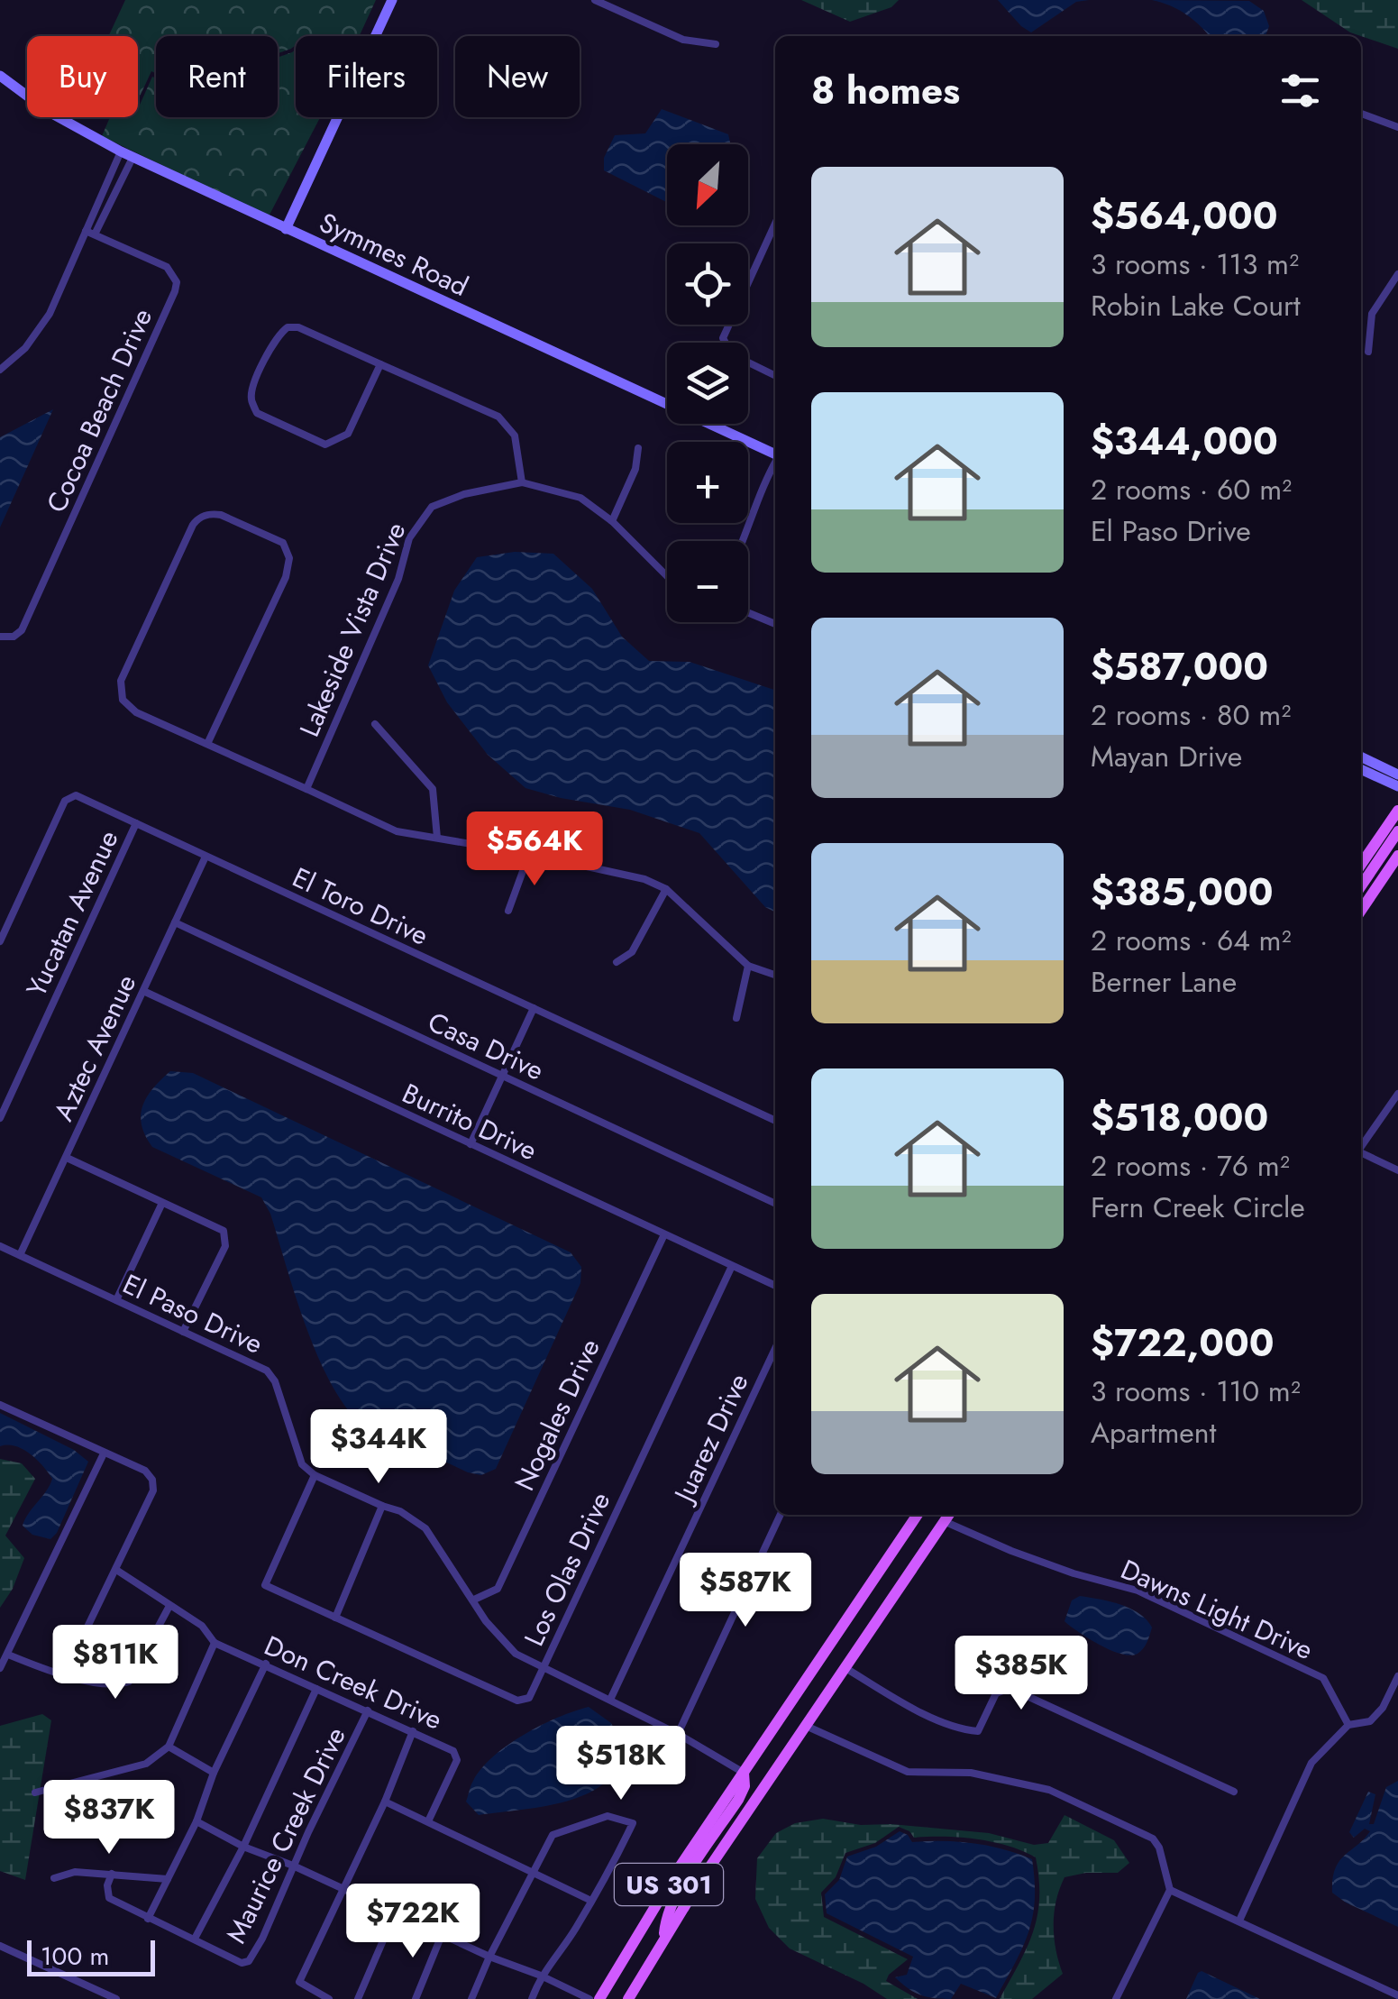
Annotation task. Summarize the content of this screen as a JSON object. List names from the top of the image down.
{
  "streets": {
    "main road": ["US 301"],
    "street": [
      "Symmes Road",
      "Cocoa Beach Drive",
      "Lakeside Vista Drive",
      "El Toro Drive",
      "Yucatan Avenue",
      "Casa Drive",
      "Aztec Avenue",
      "Burrito Drive",
      "El Paso Drive",
      "Nogales Drive",
      "Juarez Drive",
      "Los Olas Drive",
      "Dawns Light Drive",
      "Don Creek Drive",
      "Maurice Creek Drive"
    ]
  },
  "crossings": [
    ["El Toro Drive", "Yucatan Avenue"],
    ["El Toro Drive", "Aztec Avenue"],
    ["Casa Drive", "Aztec Avenue"],
    ["Aztec Avenue", "Burrito Drive"],
    ["Aztec Avenue", "El Paso Drive"],
    ["Burrito Drive", "Nogales Drive"],
    ["Burrito Drive", "Los Olas Drive"],
    ["Dawns Light Drive", "US 301"],
    ["Don Creek Drive", "Maurice Creek Drive"]
  ],
  "scale_bar": "100 m",
  "north": "bottom left",
  "page": {
    "chip": [
      "Buy",
      "Rent",
      "Filters",
      "New"
    ],
    "heading": "8 homes",
    "map_buttons": ["+", "−"],
    "list": [
      {
        "name": "$564,000",
        "note": "3 rooms · 113 m² · Robin Lake Court"
      },
      {
        "name": "$344,000",
        "note": "2 rooms · 60 m² · El Paso Drive"
      },
      {
        "name": "$587,000",
        "note": "2 rooms · 80 m² · Mayan Drive"
      },
      {
        "name": "$385,000",
        "note": "2 rooms · 64 m² · Berner Lane"
      },
      {
        "name": "$518,000",
        "note": "2 rooms · 76 m² · Fern Creek Circle"
      },
      {
        "name": "$722,000",
        "note": "3 rooms · 110 m² · Apartment"
      }
    ],
    "price": [
      "$564K",
      "$344K",
      "$587K",
      "$811K",
      "$385K",
      "$518K",
      "$837K",
      "$722K"
    ],
    "scale": "100 m"
  }
}
